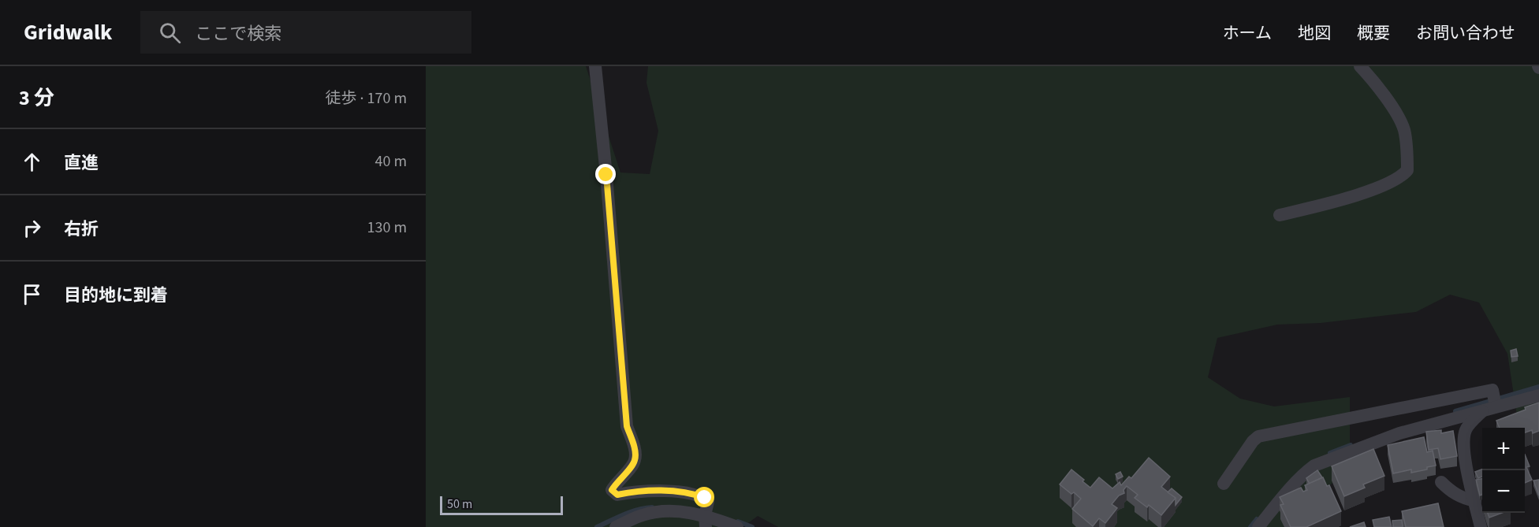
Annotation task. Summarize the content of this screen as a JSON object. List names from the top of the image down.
{
  "scale_bar": "50 m",
  "page": {
    "header": "Gridwalk",
    "search": "ここで検索",
    "nav": [
      "ホーム",
      "地図",
      "概要",
      "お問い合わせ"
    ],
    "heading": ["3 分", "徒歩 · 170 m"],
    "list": [
      ["直進", "40 m"],
      ["右折", "130 m"],
      "目的地に到着"
    ],
    "map_buttons": ["+", "−"],
    "scale": "50 m"
  }
}
